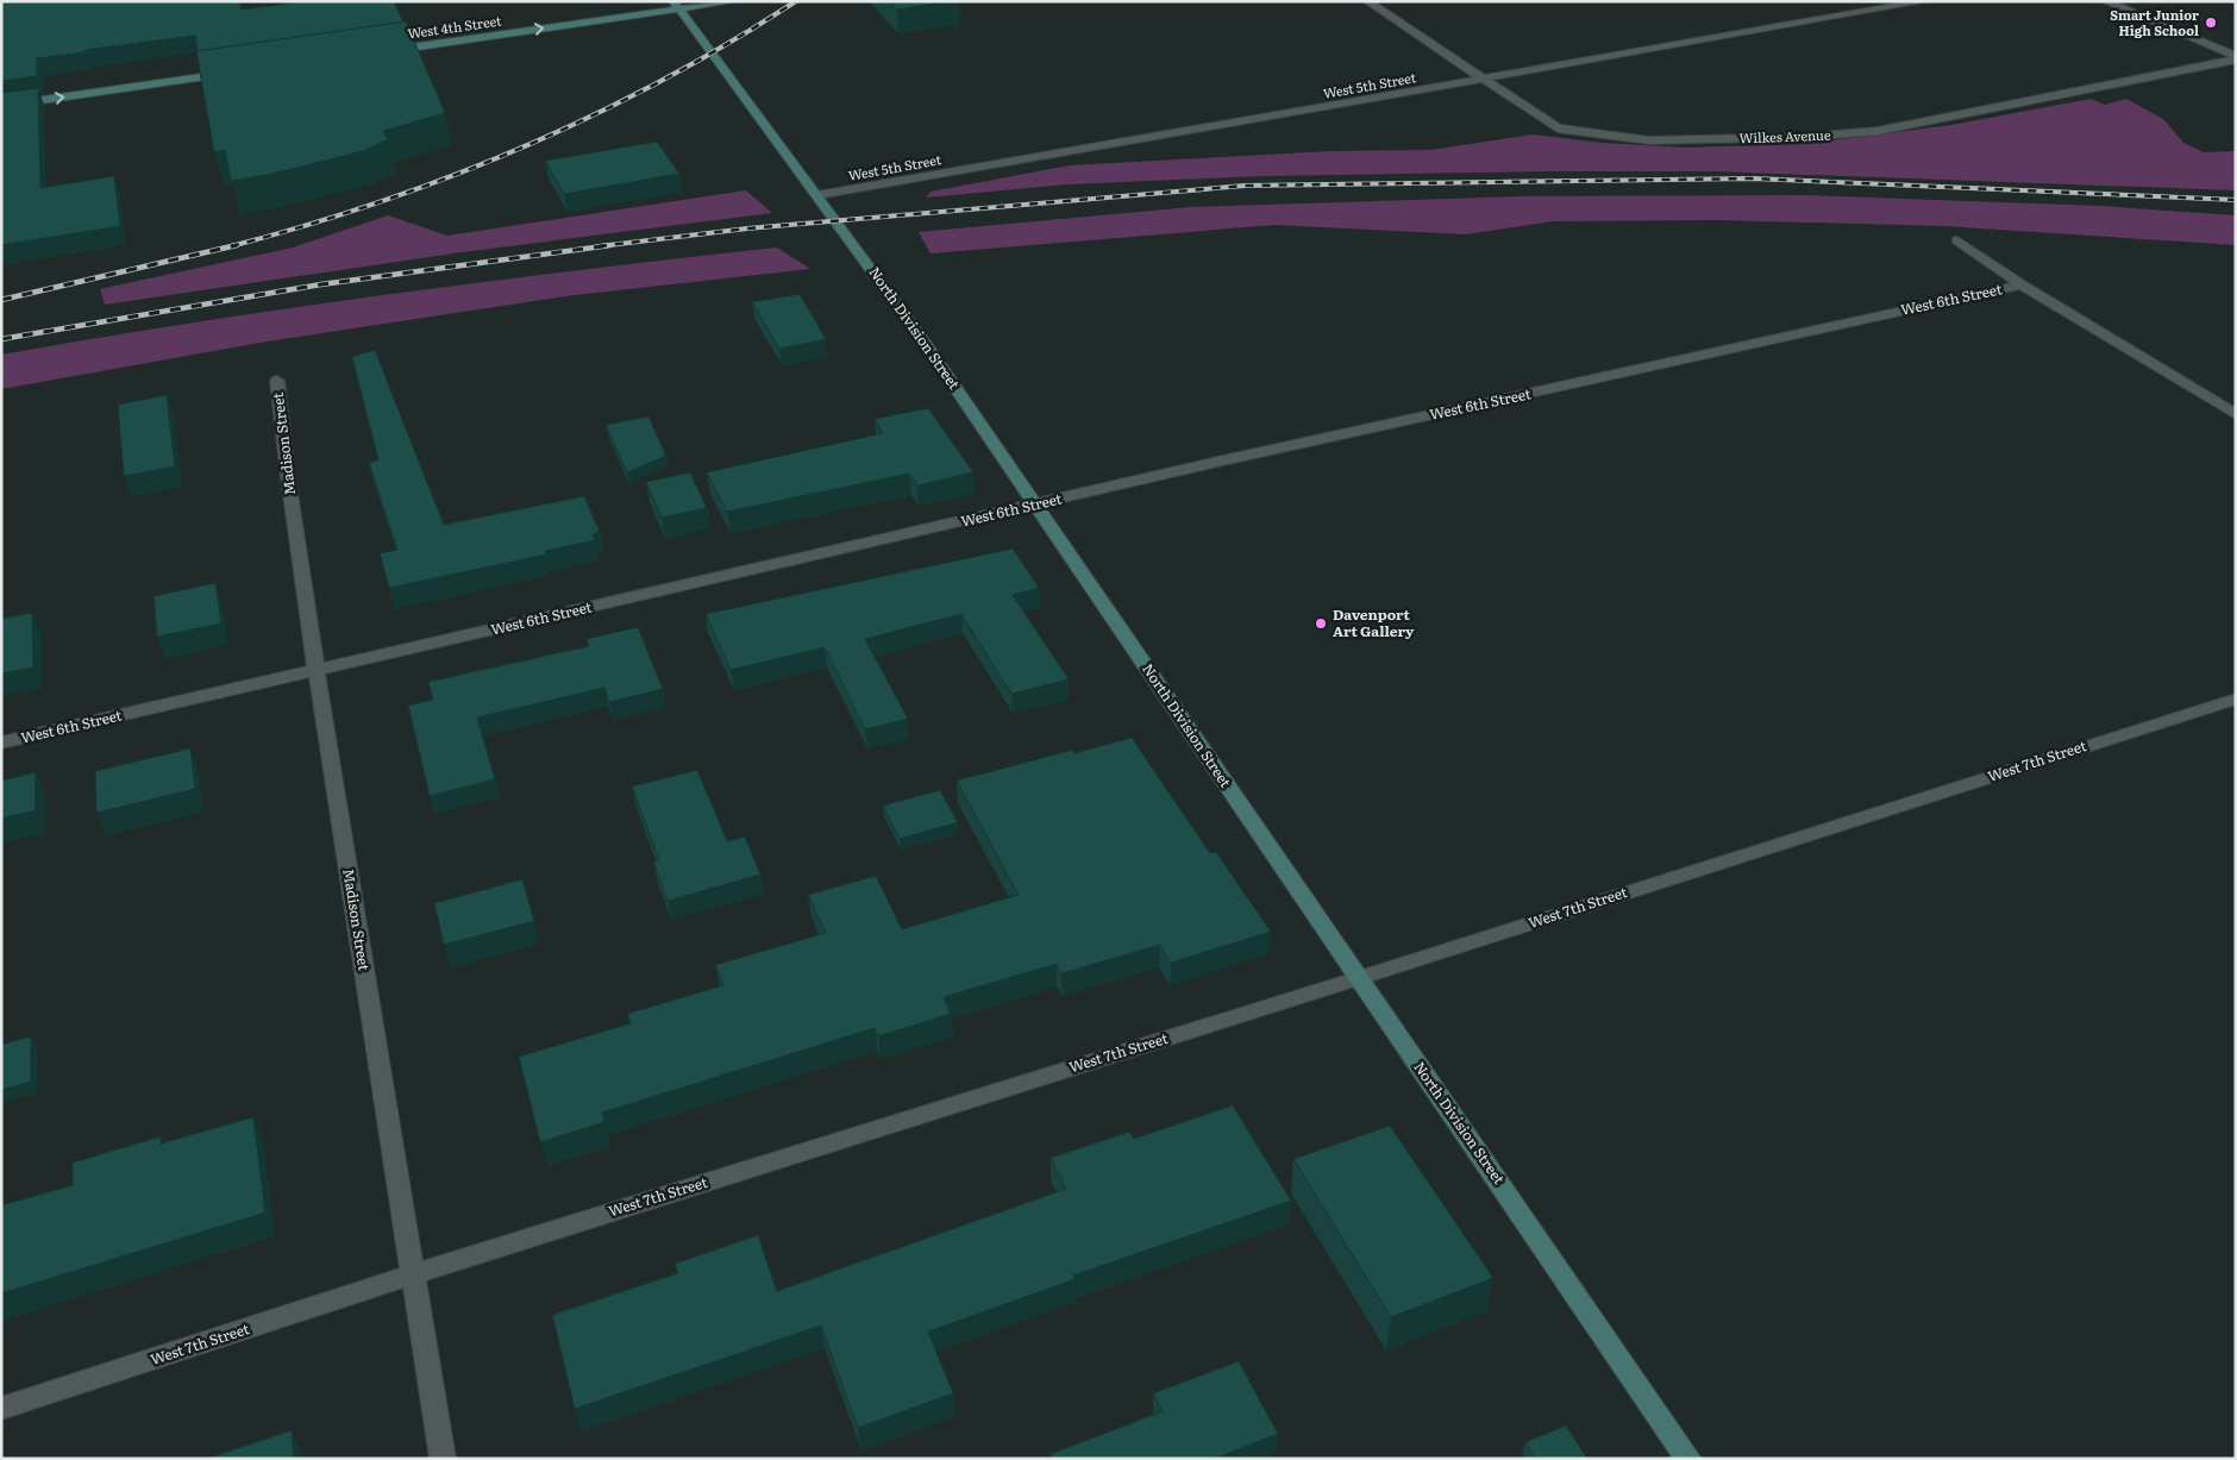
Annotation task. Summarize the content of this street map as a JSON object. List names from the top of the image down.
{
  "streets": {
    "main road": ["West 4th Street", "North Division Street"],
    "street": [
      "West 5th Street",
      "Wilkes Avenue",
      "West 6th Street",
      "Madison Street",
      "West 7th Street"
    ]
  },
  "crossings": [
    ["West 4th Street", "North Division Street"],
    ["West 5th Street", "Wilkes Avenue"],
    ["West 5th Street", "North Division Street"],
    ["West 6th Street", "North Division Street"],
    ["West 6th Street", "Madison Street"],
    ["North Division Street", "West 7th Street"],
    ["Madison Street", "West 7th Street"]
  ],
  "one_way": ["West 4th Street"],
  "places": ["Smart Junior High School", "Davenport Art Gallery"]
}
